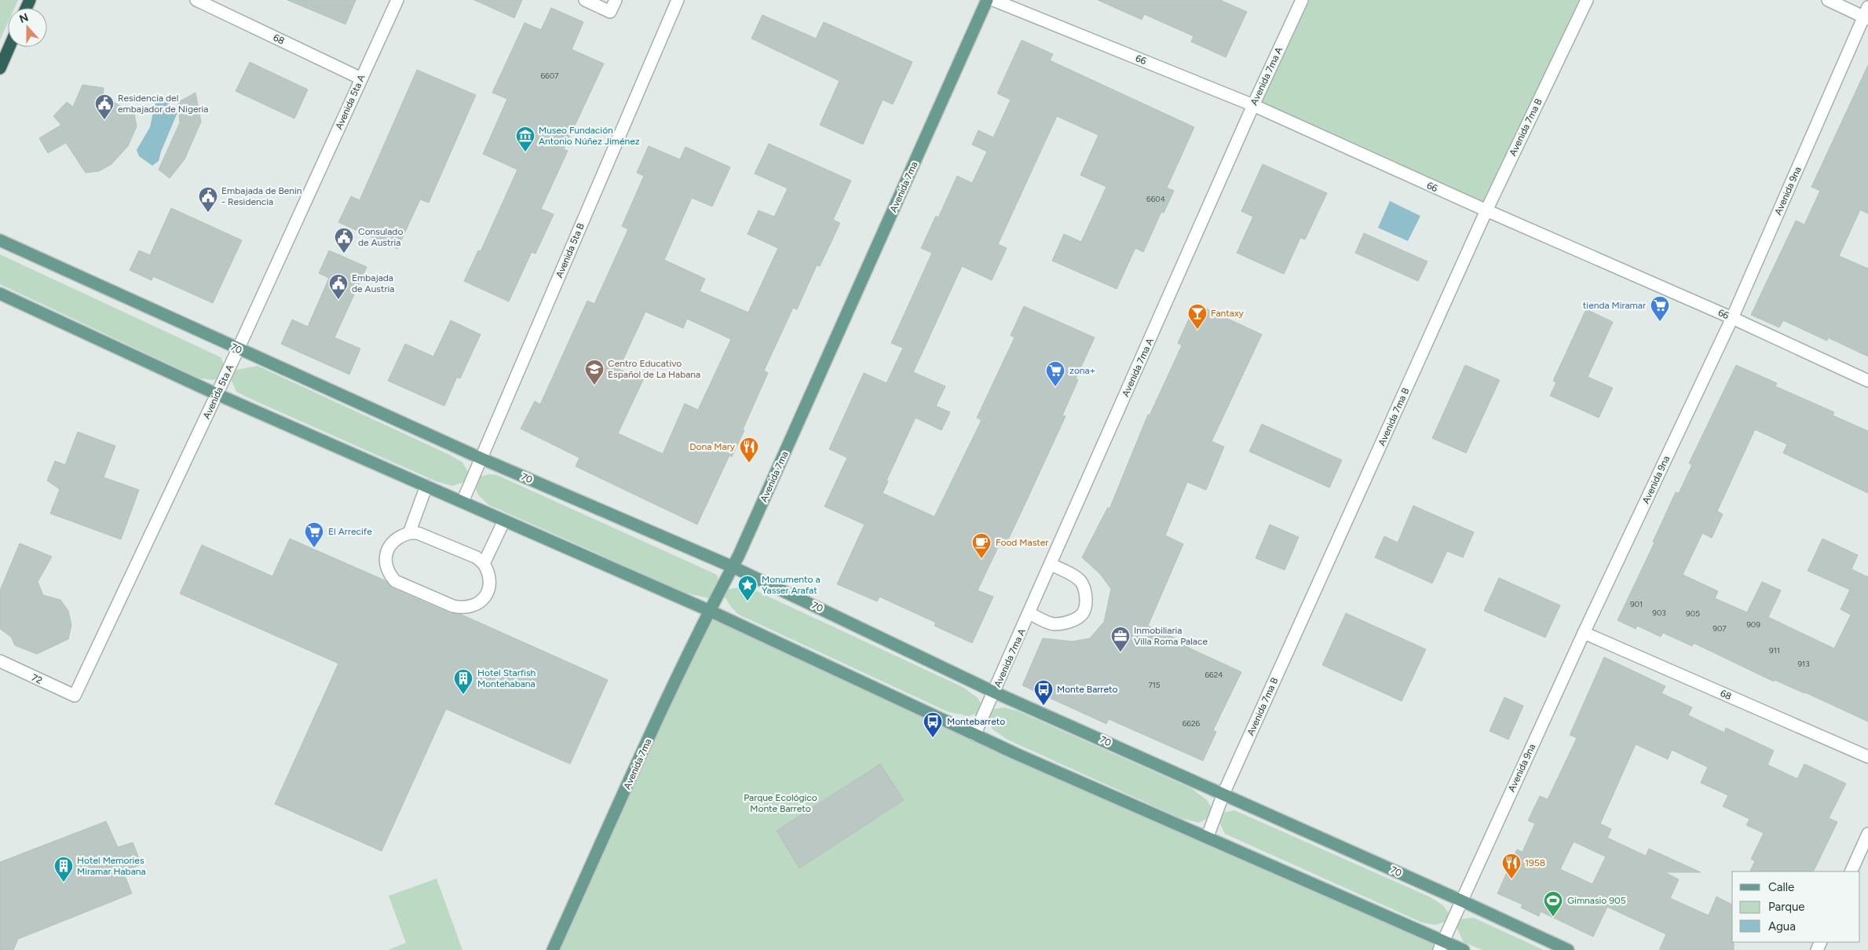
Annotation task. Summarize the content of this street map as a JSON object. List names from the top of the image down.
{
  "streets": {
    "main road": ["Avenida 7ma", "70"],
    "street": [
      "68",
      "66",
      "Avenida 7ma A",
      "Avenida 5ta A",
      "Avenida 7ma B",
      "Avenida 9na",
      "Avenida 5ta B",
      "72"
    ]
  },
  "crossings": [
    ["68", "Avenida 5ta A"],
    ["68", "Avenida 9na"],
    ["66", "Avenida 7ma A"],
    ["66", "Avenida 7ma B"],
    ["66", "Avenida 9na"],
    ["Avenida 7ma A", "70"],
    ["Avenida 5ta A", "70"],
    ["Avenida 5ta A", "72"],
    ["Avenida 7ma B", "70"],
    ["Avenida 7ma", "70"],
    ["Avenida 9na", "70"],
    ["Avenida 5ta B", "70"]
  ],
  "parks": ["Parque Ecológico Monte Barreto"],
  "places": {
    "public building": [
      "Residencia del embajador de Nigeria",
      "Embajada de Benin - Residencia",
      "Consulado de Austria",
      "Embajada de Austria"
    ],
    "museum": ["Museo Fundación Antonio Núñez Jiménez"],
    "supermarket": ["tienda Miramar", "zona+", "El Arrecife"],
    "bar": ["Fantaxy"],
    "school or university": ["Centro Educativo Español de La Habana"],
    "restaurant": ["Dona Mary", "1958"],
    "cafe": ["Food Master"],
    "place": ["Monumento a Yasser Arafat"],
    "office": ["Inmobiliaria Villa Roma Palace"],
    "building": ["Hotel Starfish Montehabana", "Hotel Memories Miramar Habana"],
    "bus stop": ["Monte Barreto", "Montebarreto"],
    "sports": ["Gimnasio 905"]
  },
  "house_numbers": [
    "6607",
    "6604",
    "901",
    "903",
    "905",
    "909",
    "907",
    "911",
    "913",
    "6624",
    "715",
    "6626"
  ],
  "legend": ["Calle", "Parque", "Agua"],
  "north": "top"
}
